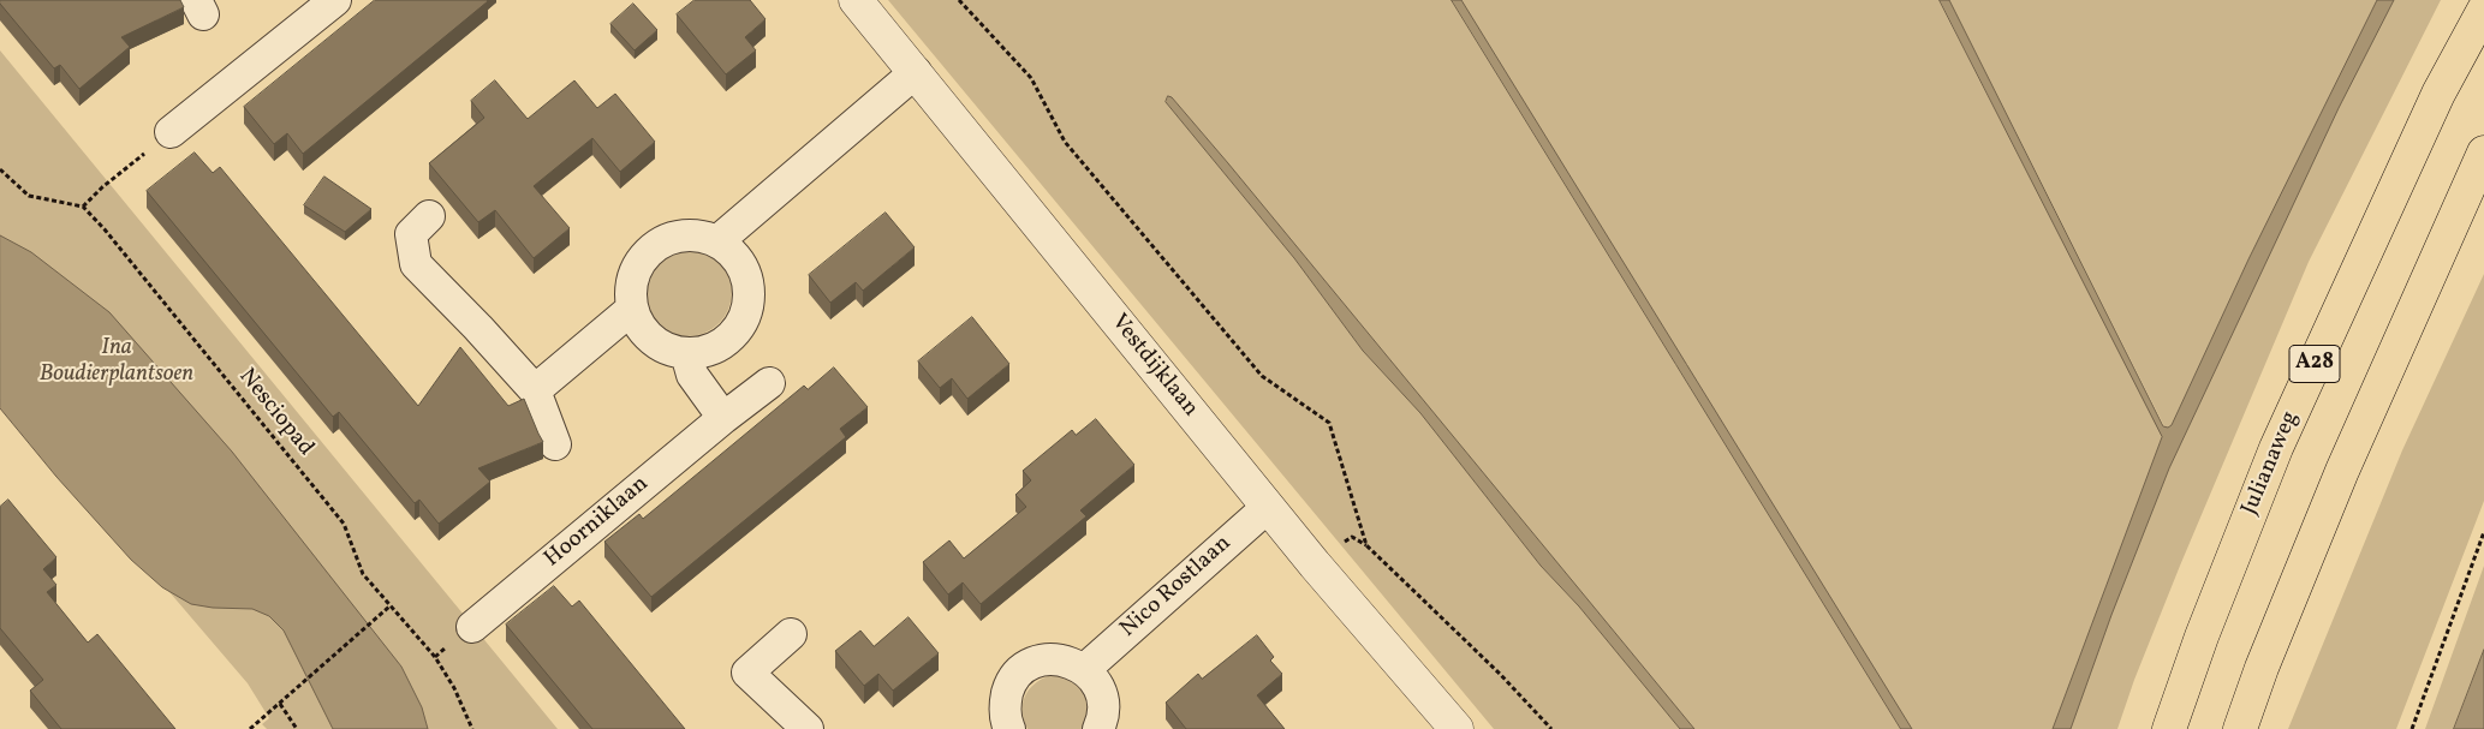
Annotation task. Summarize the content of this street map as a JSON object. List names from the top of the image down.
{
  "streets": {
    "highway": ["A28", "Julianaweg"],
    "street": ["Vestdijklaan", "Hoorniklaan", "Nico Rostlaan"],
    "path": ["Nesciopad"]
  },
  "crossings": [
    ["Vestdijklaan", "Nico Rostlaan"]
  ],
  "parks": ["Ina Boudierplantsoen"]
}
